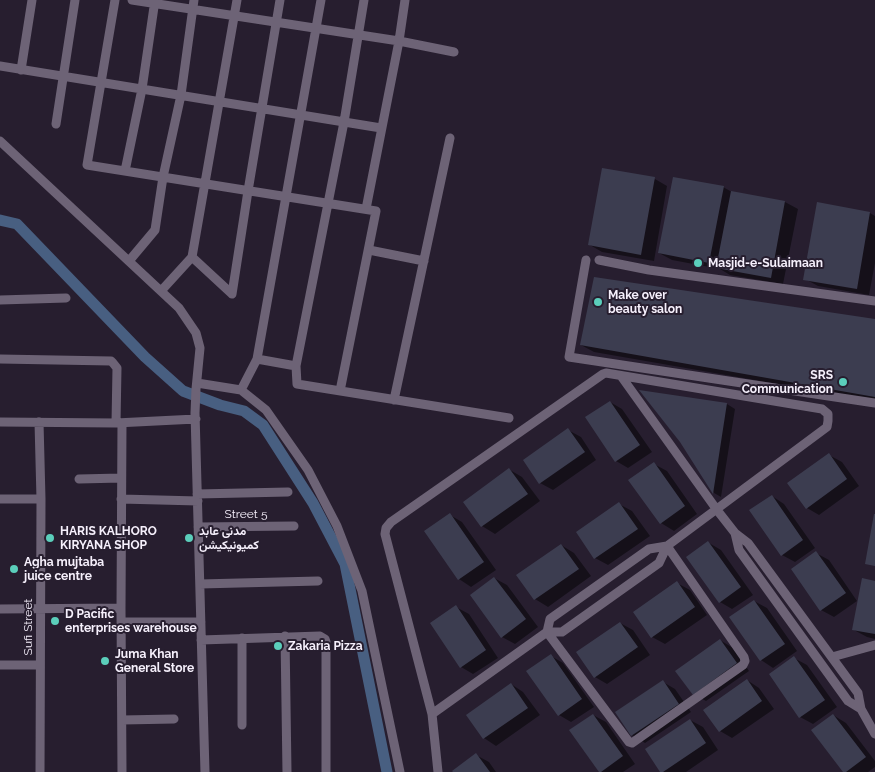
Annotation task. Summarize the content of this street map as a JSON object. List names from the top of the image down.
{
  "streets": {
    "street": ["Street 5", "Sufi Street"]
  },
  "places": [
    "Masjid-e-Sulaimaan",
    "Make over beauty salon",
    "SRS Communication",
    "HARIS KALHORO KIRYANA SHOP",
    "مدنی عابد کمیونیکیشن",
    "Agha mujtaba juice centre",
    "D Pacific enterprises warehouse",
    "Zakaria Pizza",
    "Juma Khan General Store"
  ]
}
